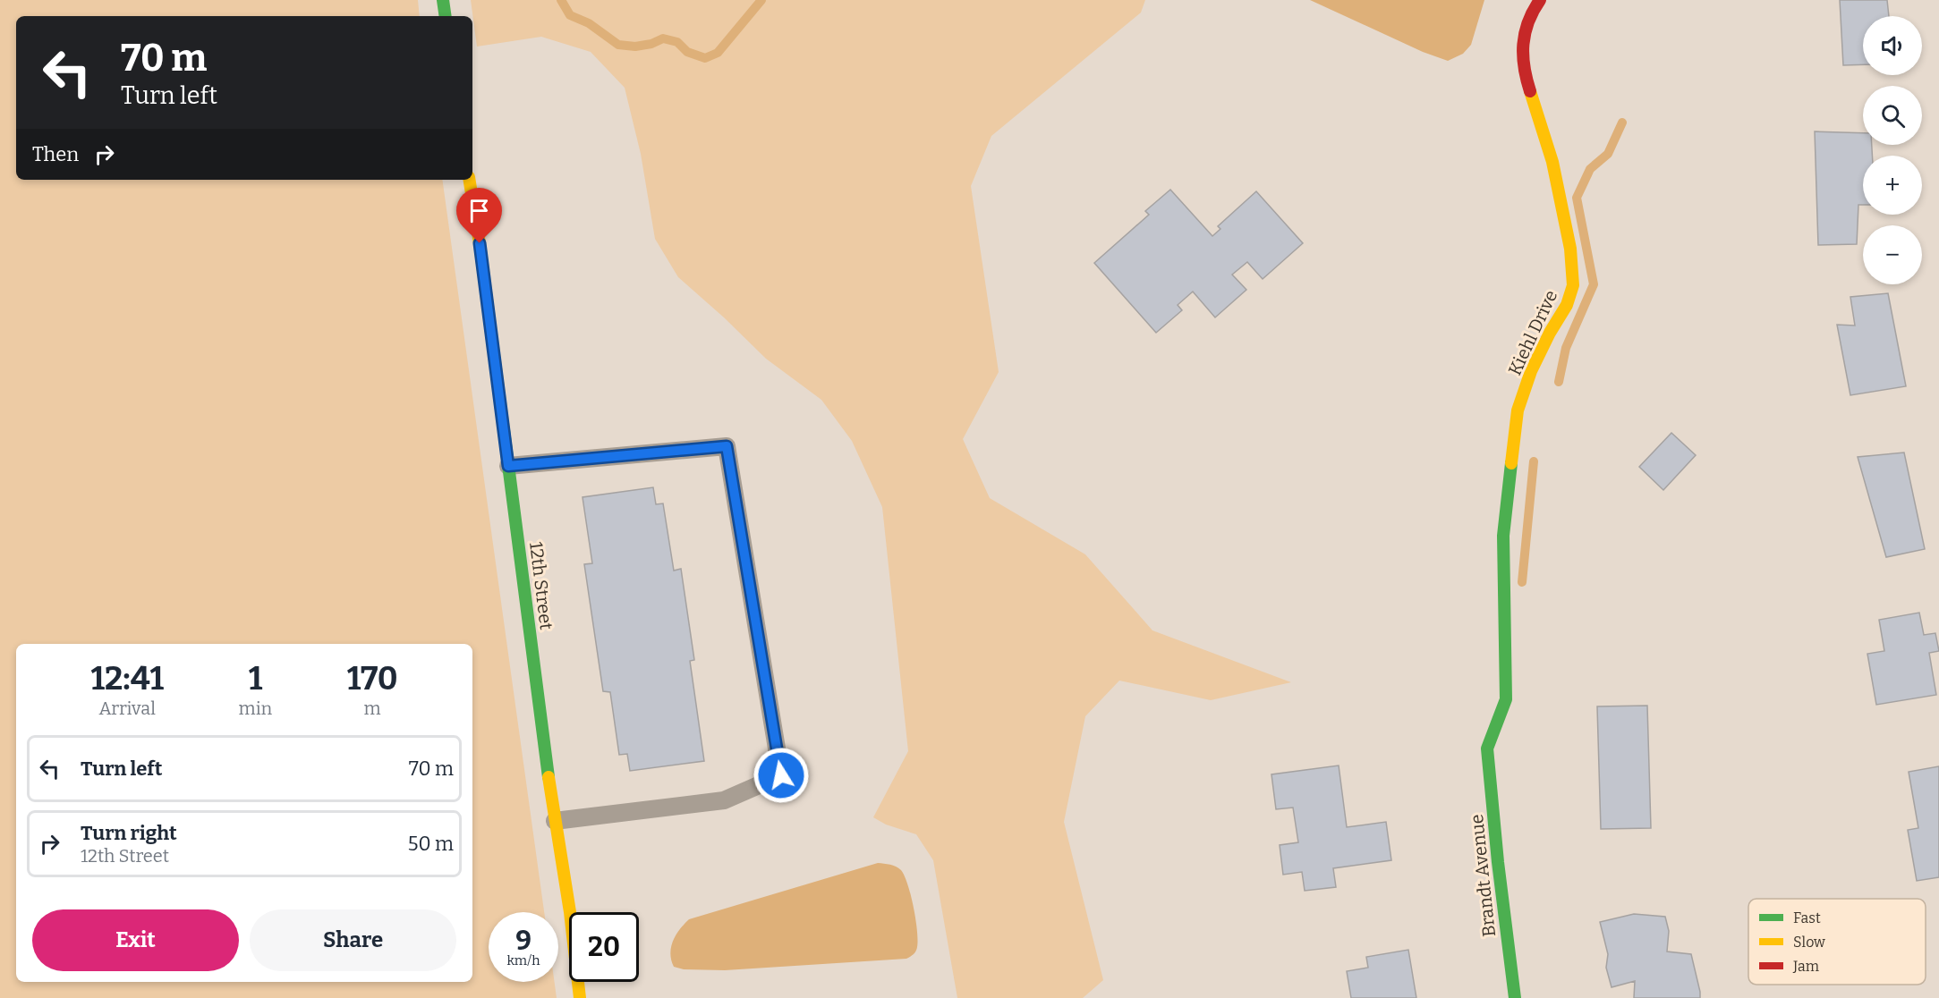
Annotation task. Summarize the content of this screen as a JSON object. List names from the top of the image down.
{
  "streets": {
    "street": ["Kiehl Drive", "12th Street", "Brandt Avenue"]
  },
  "crossings": [
    ["Kiehl Drive", "Brandt Avenue"]
  ],
  "legend": ["Fast", "Slow", "Jam"],
  "page": {
    "map_buttons": ["+", "−"],
    "turn": ["70 m", "Turn left"],
    "then": "Then",
    "eta": [
      "12:41",
      "Arrival",
      "1",
      "min",
      "170",
      "m"
    ],
    "list": [
      {
        "name": "Turn left",
        "value": "70 m"
      },
      {
        "name": "Turn right",
        "note": "12th Street",
        "value": "50 m"
      }
    ],
    "buttons": ["Exit", "Share"],
    "speed": "9 km/h",
    "limit": "20"
  }
}
